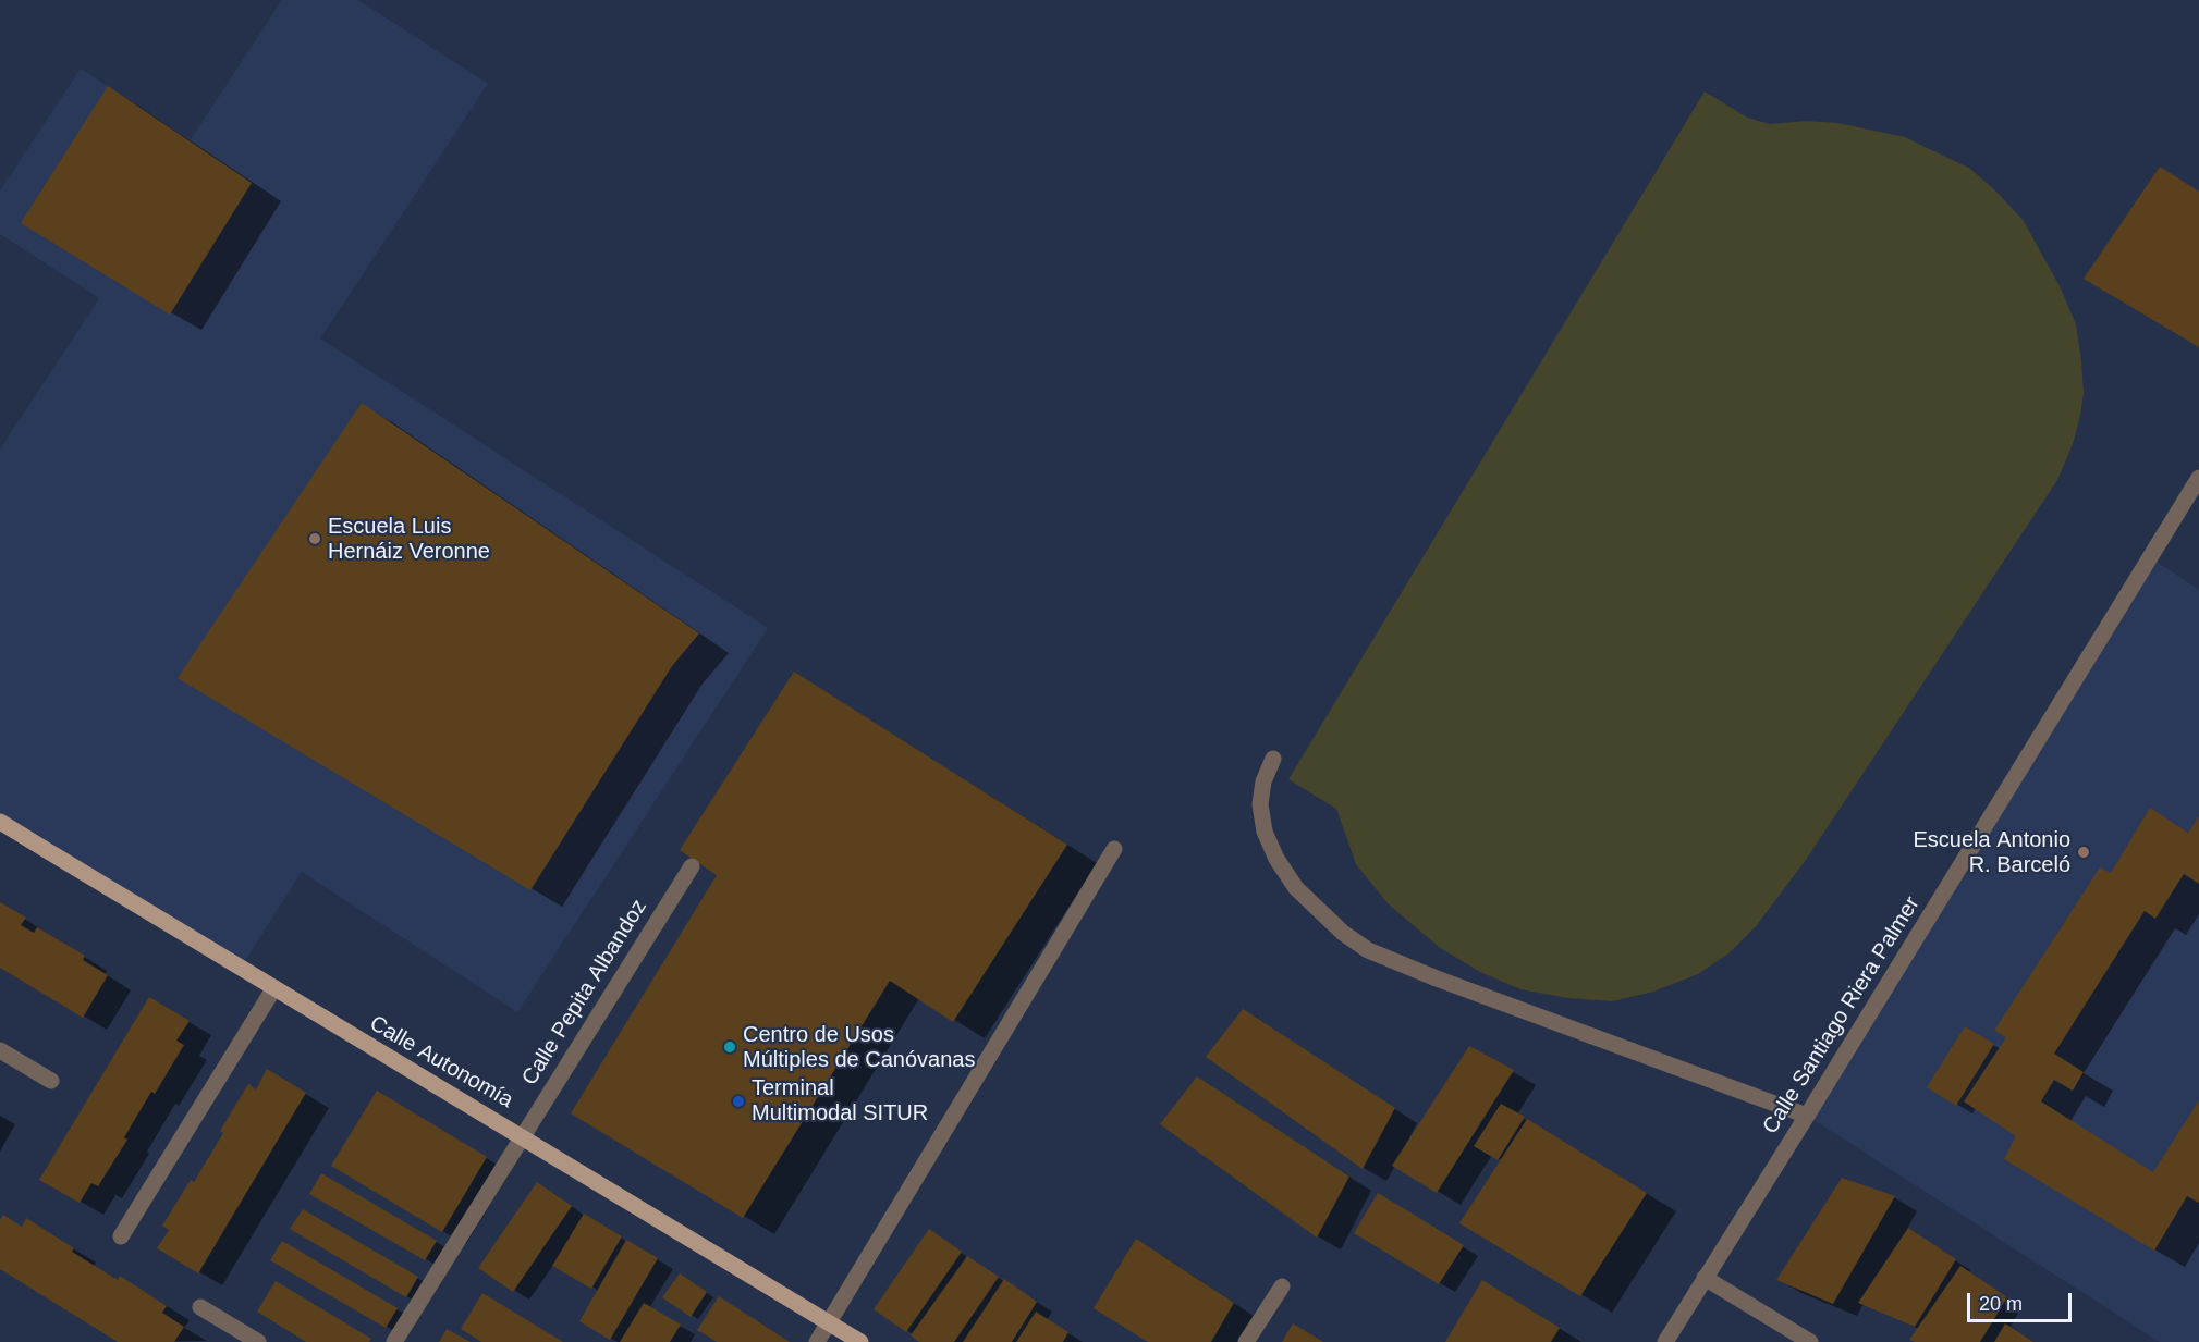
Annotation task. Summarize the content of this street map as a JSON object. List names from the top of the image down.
{
  "streets": {
    "main road": ["Calle Autonomía"],
    "street": ["Calle Pepita Albandoz", "Calle Santiago Riera Palmer"]
  },
  "crossings": [
    ["Calle Pepita Albandoz", "Calle Autonomía"]
  ],
  "places": [
    "Escuela Luis Hernáiz Veronne",
    "Escuela Antonio R. Barceló",
    "Centro de Usos Múltiples de Canóvanas",
    "Terminal Multimodal SITUR"
  ],
  "scale_bar": "20 m"
}
